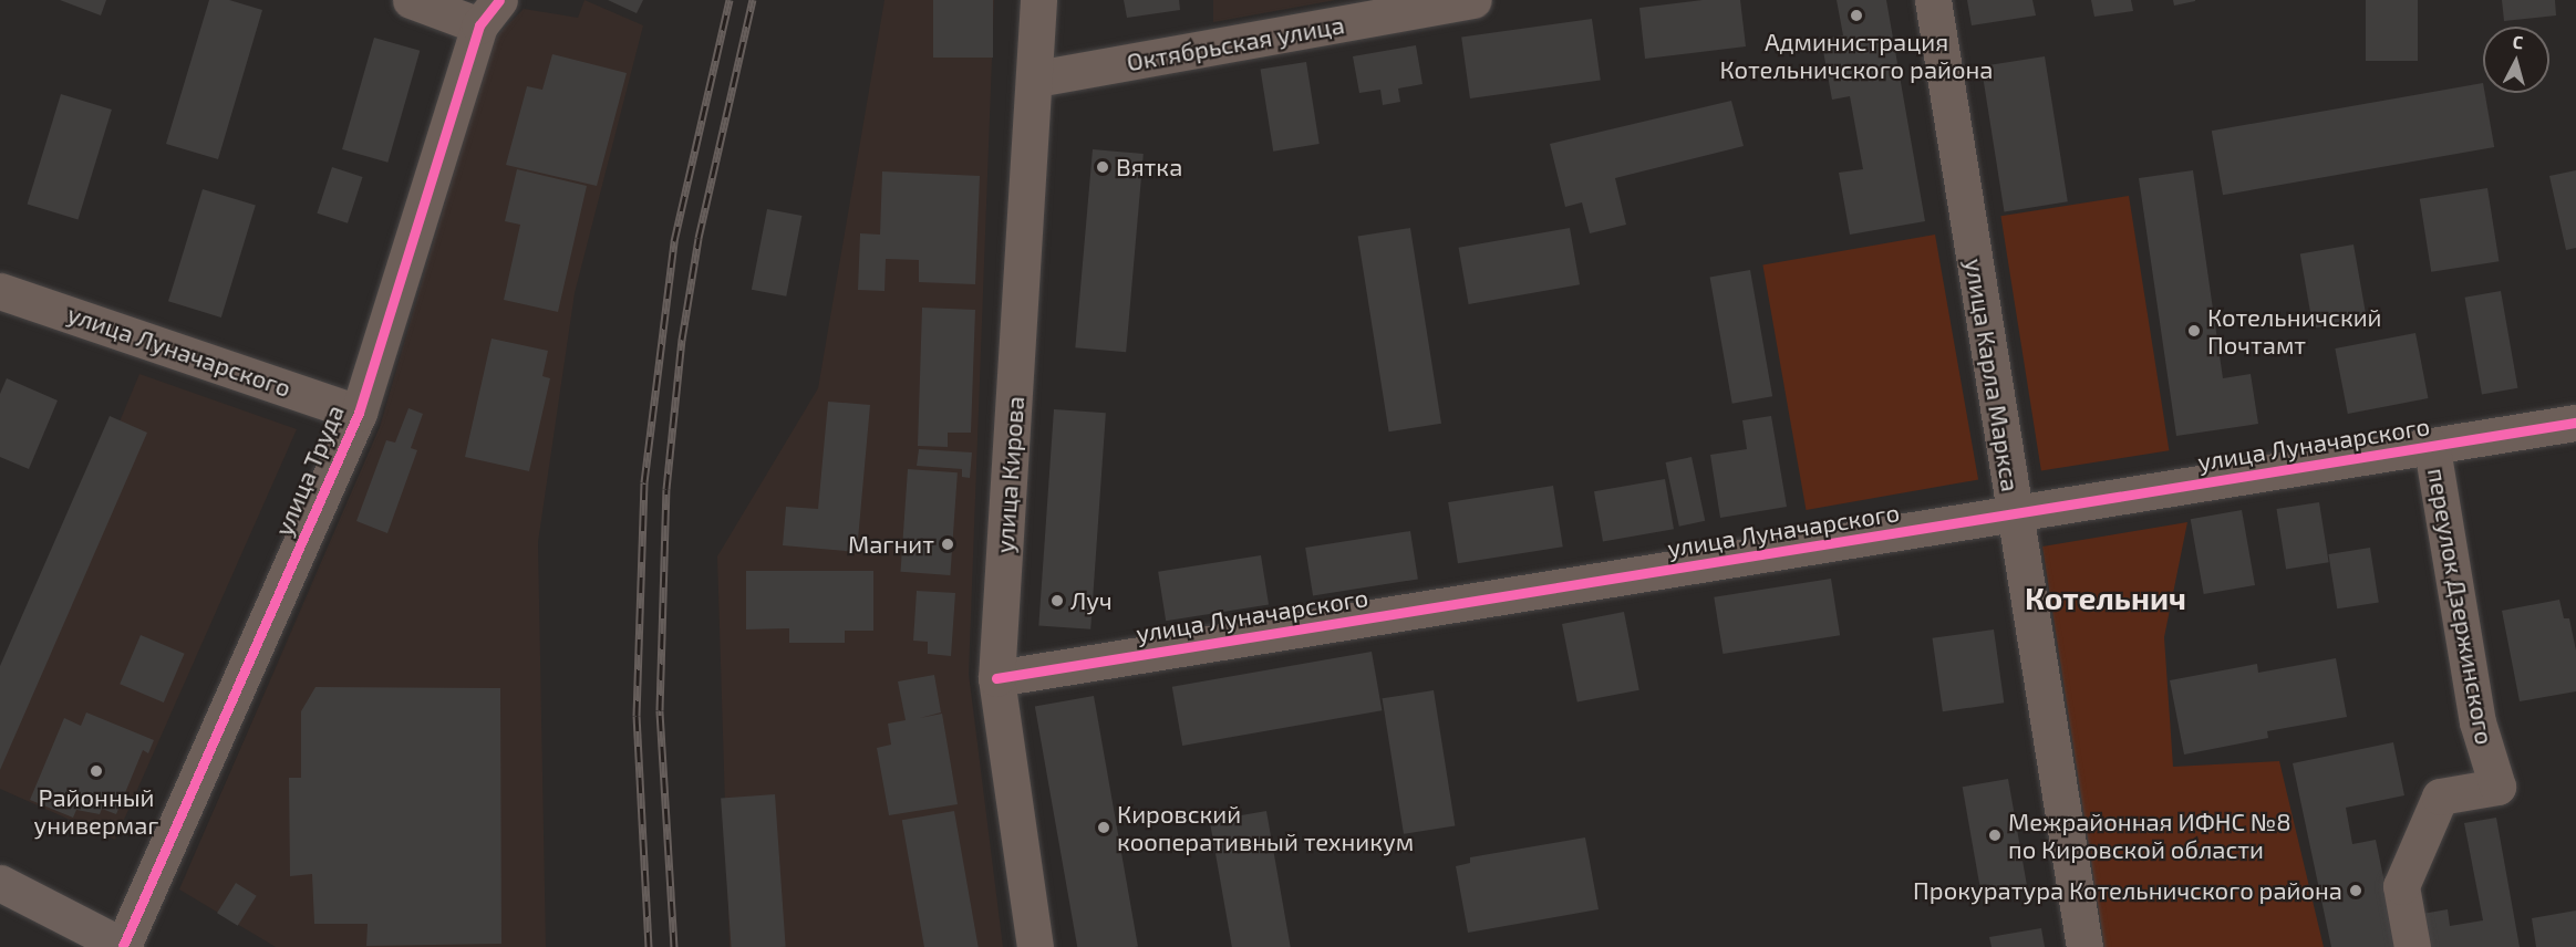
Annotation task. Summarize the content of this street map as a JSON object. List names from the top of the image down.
{
  "streets": {
    "street": [
      "Октябрьская улица",
      "улица Луначарского",
      "улица Карла Маркса",
      "улица Труда",
      "улица Кирова",
      "переулок Дзержинского"
    ]
  },
  "crossings": [
    ["Октябрьская улица", "улица Кирова"],
    ["улица Луначарского", "улица Карла Маркса"],
    ["улица Луначарского", "улица Труда"],
    ["улица Луначарского", "улица Кирова"],
    ["улица Луначарского", "переулок Дзержинского"]
  ],
  "districts": ["Котельнич"],
  "places": [
    "Администрация Котельничского района",
    "Вятка",
    "Котельничский Почтамт",
    "Магнит",
    "Луч",
    "Районный универмаг",
    "Кировский кооперативный техникум",
    "Межрайонная ИФНС №8 по Кировской области",
    "Прокуратура Котельничского района"
  ],
  "north": "top"
}
